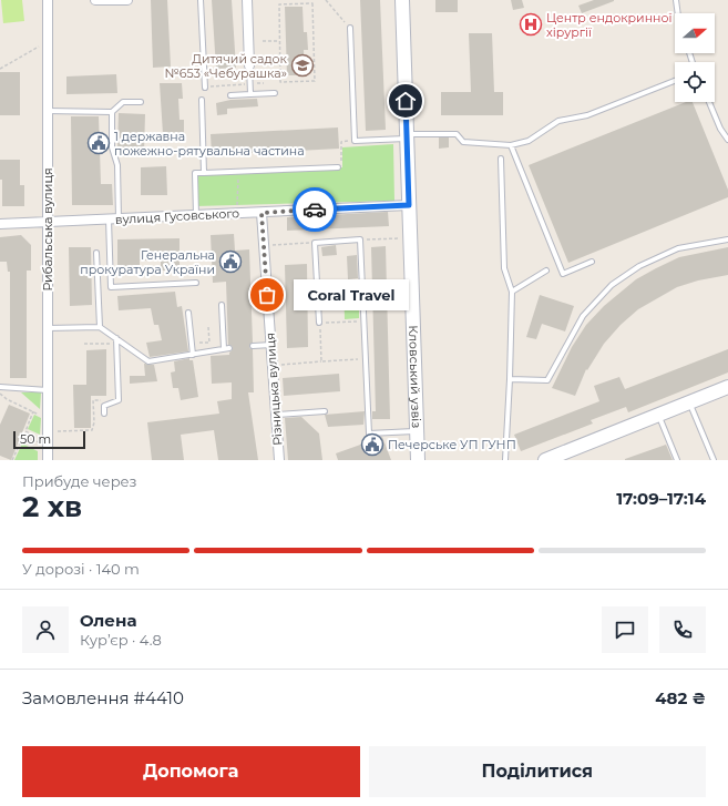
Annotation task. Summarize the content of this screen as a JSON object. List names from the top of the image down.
{
  "streets": {
    "street": [
      "вулиця Гусовського",
      "Рибальська вулиця",
      "Кловський узвіз",
      "Різницька вулиця"
    ]
  },
  "crossings": [
    ["вулиця Гусовського", "Рибальська вулиця"],
    ["вулиця Гусовського", "Кловський узвіз"],
    ["вулиця Гусовського", "Різницька вулиця"]
  ],
  "places": {
    "hospital": ["Центр ендокринної хірургії"],
    "school or university": ["Дитячий садок №653 «Чебурашка»"],
    "public building": ["1 державна пожежно-рятувальна частина", "Генеральна прокуратура України", "Печерське УП ГУНП"],
    "other": ["Coral Travel"]
  },
  "scale_bar": "50 m",
  "north": "right",
  "page": {
    "bubble": "Coral Travel",
    "scale": "50 m",
    "heading": ["2 хв", "Прибуде через", "17:09–17:14"],
    "panel": [
      "Олена",
      "Кур’єр · 4.8",
      "Замовлення #4410",
      "482 ₴"
    ],
    "bar": "У дорозі · 140 m",
    "buttons": ["Допомога", "Поділитися"]
  }
}
